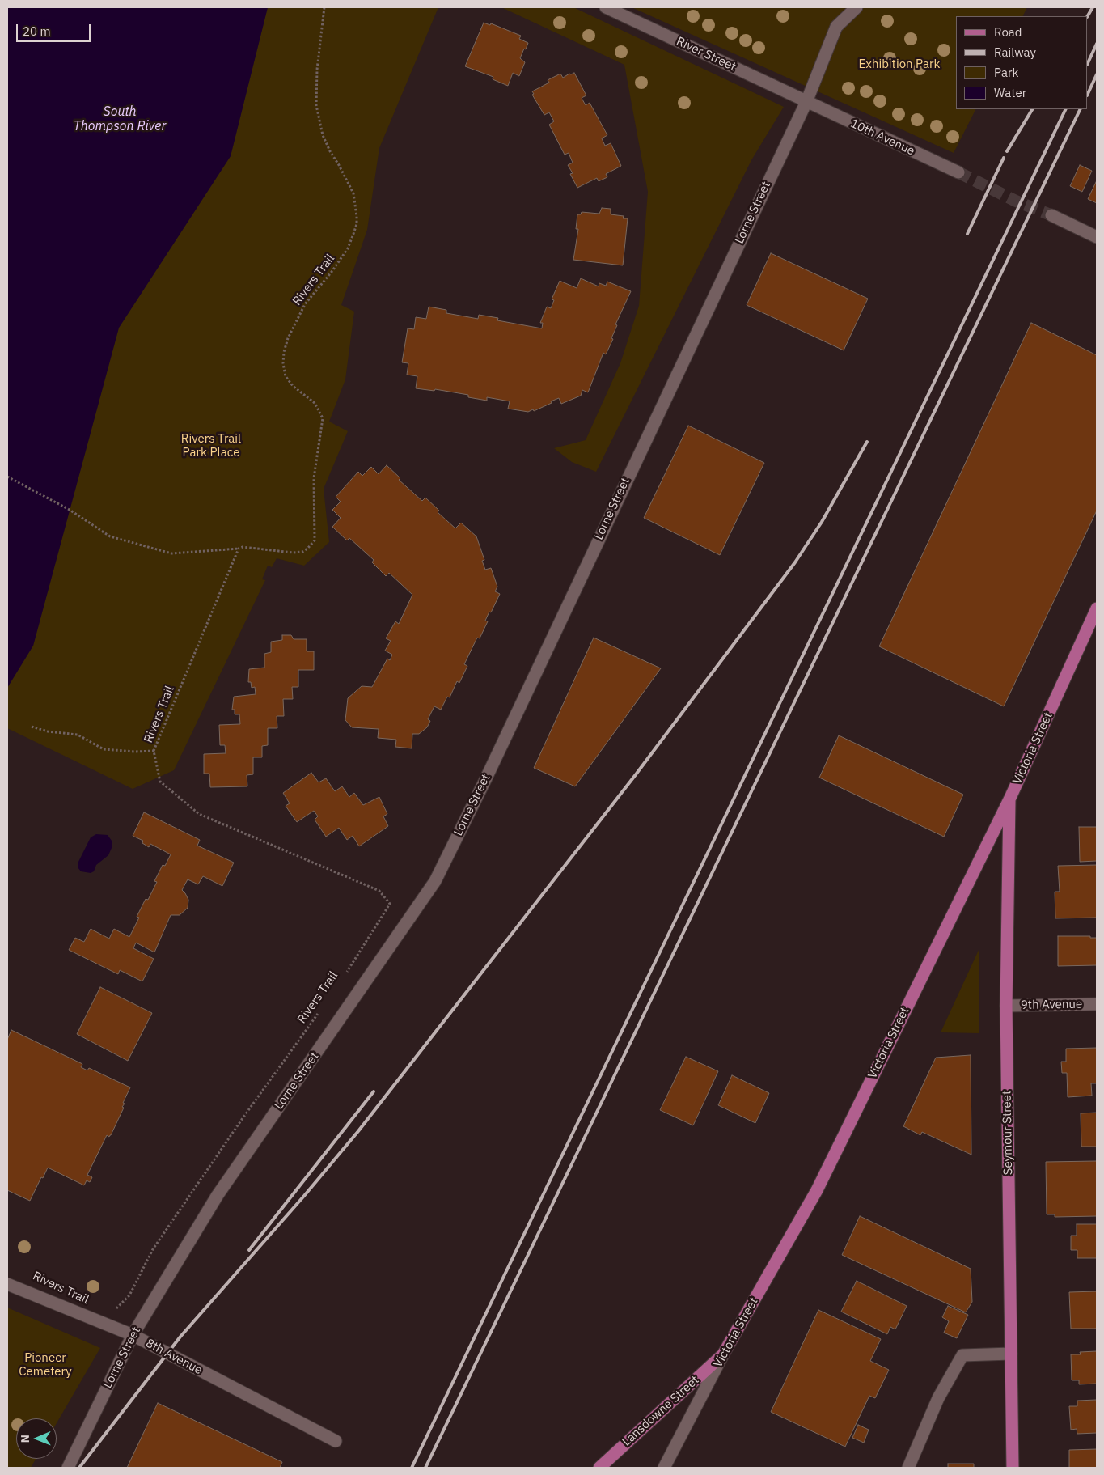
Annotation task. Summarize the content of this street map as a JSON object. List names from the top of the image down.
{
  "streets": {
    "main road": ["Victoria Street", "Seymour Street", "Lansdowne Street"],
    "street": [
      "River Street",
      "10th Avenue",
      "Lorne Street",
      "9th Avenue",
      "8th Avenue"
    ],
    "path": ["Rivers Trail"]
  },
  "crossings": [
    ["River Street", "10th Avenue"],
    ["River Street", "Lorne Street"],
    ["10th Avenue", "Lorne Street"],
    ["Lorne Street", "8th Avenue"],
    ["Victoria Street", "Seymour Street"],
    ["Victoria Street", "Lansdowne Street"],
    ["9th Avenue", "Seymour Street"]
  ],
  "water": ["South Thompson River"],
  "parks": ["Exhibition Park", "Rivers Trail Park Place", "Pioneer Cemetery"],
  "legend": [
    "Road",
    "Railway",
    "Park",
    "Water"
  ],
  "scale_bar": "20 m",
  "north": "left"
}
